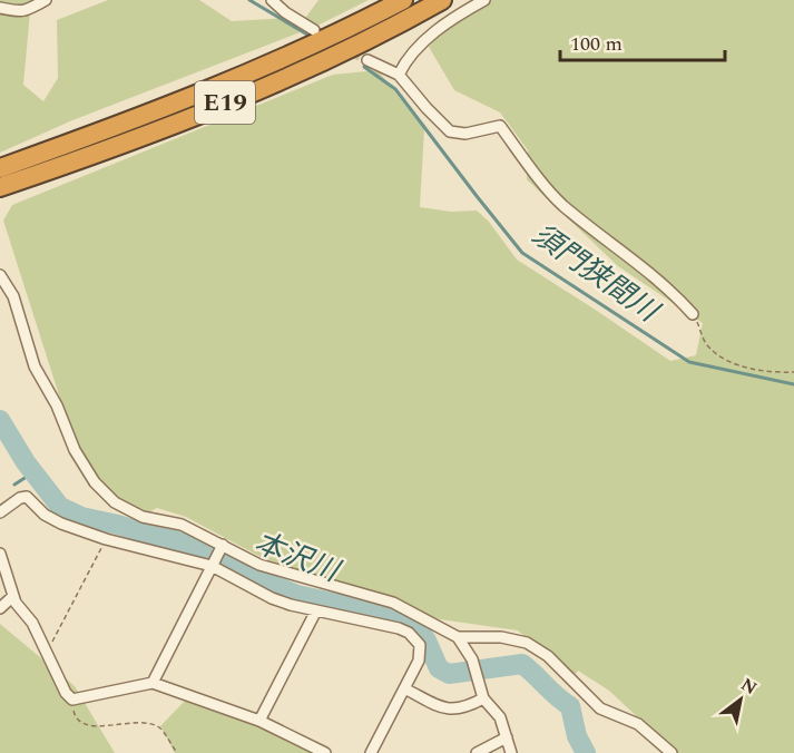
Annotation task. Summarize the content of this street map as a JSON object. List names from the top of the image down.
{
  "streets": {
    "highway": ["E19"]
  },
  "water": ["須門狭間川", "本沢川"],
  "scale_bar": "100 m",
  "north": "top right"
}
